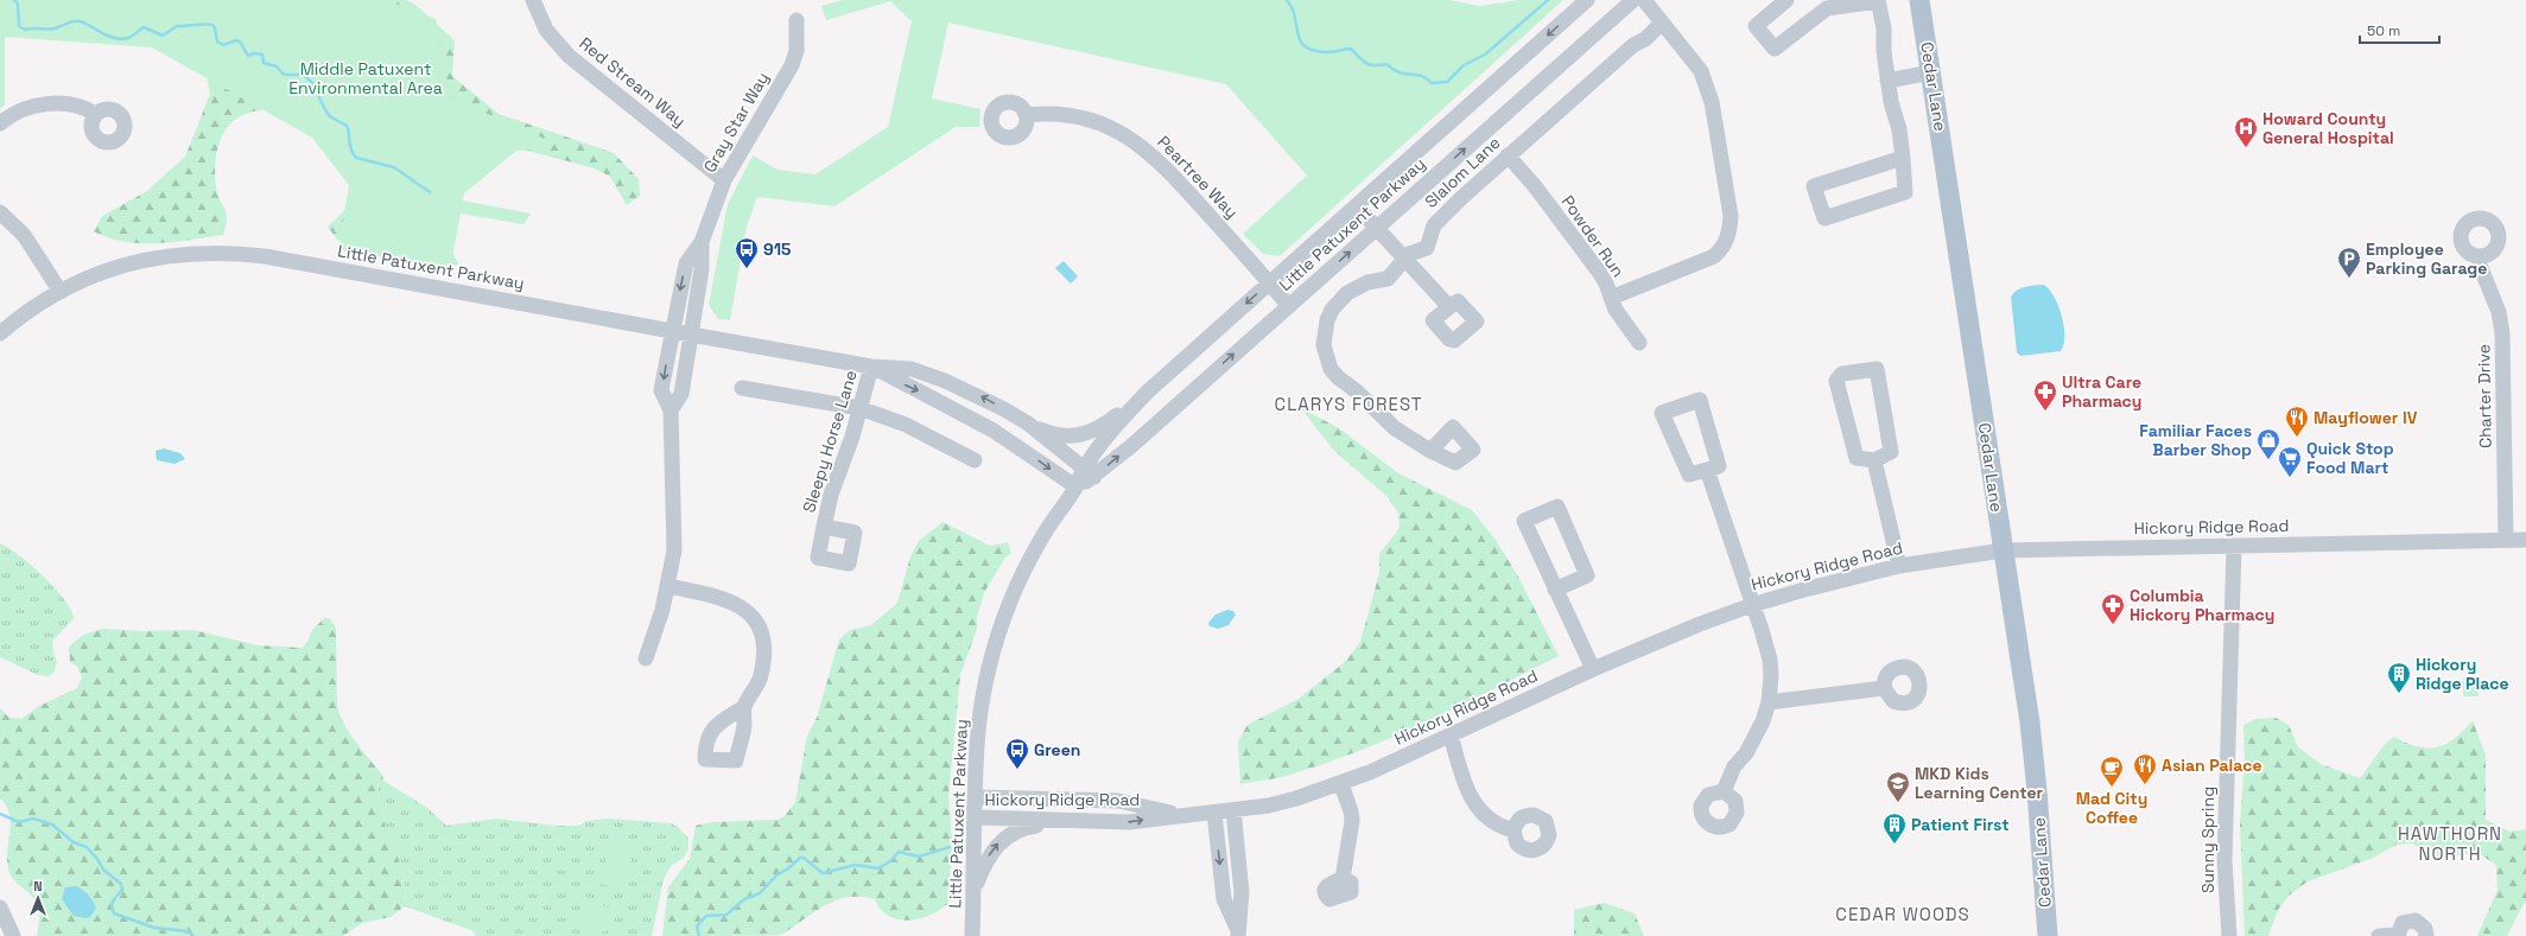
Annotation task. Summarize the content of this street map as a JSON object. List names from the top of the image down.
{
  "streets": {
    "main road": ["Cedar Lane"],
    "street": [
      "Red Stream Way",
      "Gray Star Way",
      "Slalom Lane",
      "Peartree Way",
      "Little Patuxent Parkway",
      "Powder Run",
      "Charter Drive",
      "Sleepy Horse Lane",
      "Hickory Ridge Road",
      "Sunny Spring"
    ]
  },
  "crossings": [
    ["Red Stream Way", "Gray Star Way"],
    ["Cedar Lane", "Hickory Ridge Road"],
    ["Gray Star Way", "Little Patuxent Parkway"],
    ["Slalom Lane", "Powder Run"],
    ["Peartree Way", "Little Patuxent Parkway"],
    ["Little Patuxent Parkway", "Sleepy Horse Lane"],
    ["Little Patuxent Parkway", "Hickory Ridge Road"],
    ["Charter Drive", "Hickory Ridge Road"],
    ["Hickory Ridge Road", "Sunny Spring"]
  ],
  "districts": ["CLARYS FOREST", "HAWTHORN NORTH", "CEDAR WOODS"],
  "parks": ["Middle Patuxent Environmental Area"],
  "places": {
    "hospital": ["Howard County General Hospital"],
    "bus stop": ["915", "Green"],
    "parking": ["Employee Parking Garage"],
    "pharmacy": ["Ultra Care Pharmacy", "Columbia Hickory Pharmacy"],
    "restaurant": ["Mayflower IV", "Asian Palace"],
    "shop": ["Familiar Faces Barber Shop"],
    "supermarket": ["Quick Stop Food Mart"],
    "building": ["Hickory Ridge Place", "Patient First"],
    "cafe": ["Mad City Coffee"],
    "school or university": ["MKD Kids Learning Center"]
  },
  "scale_bar": "50 m",
  "north": "top"
}
